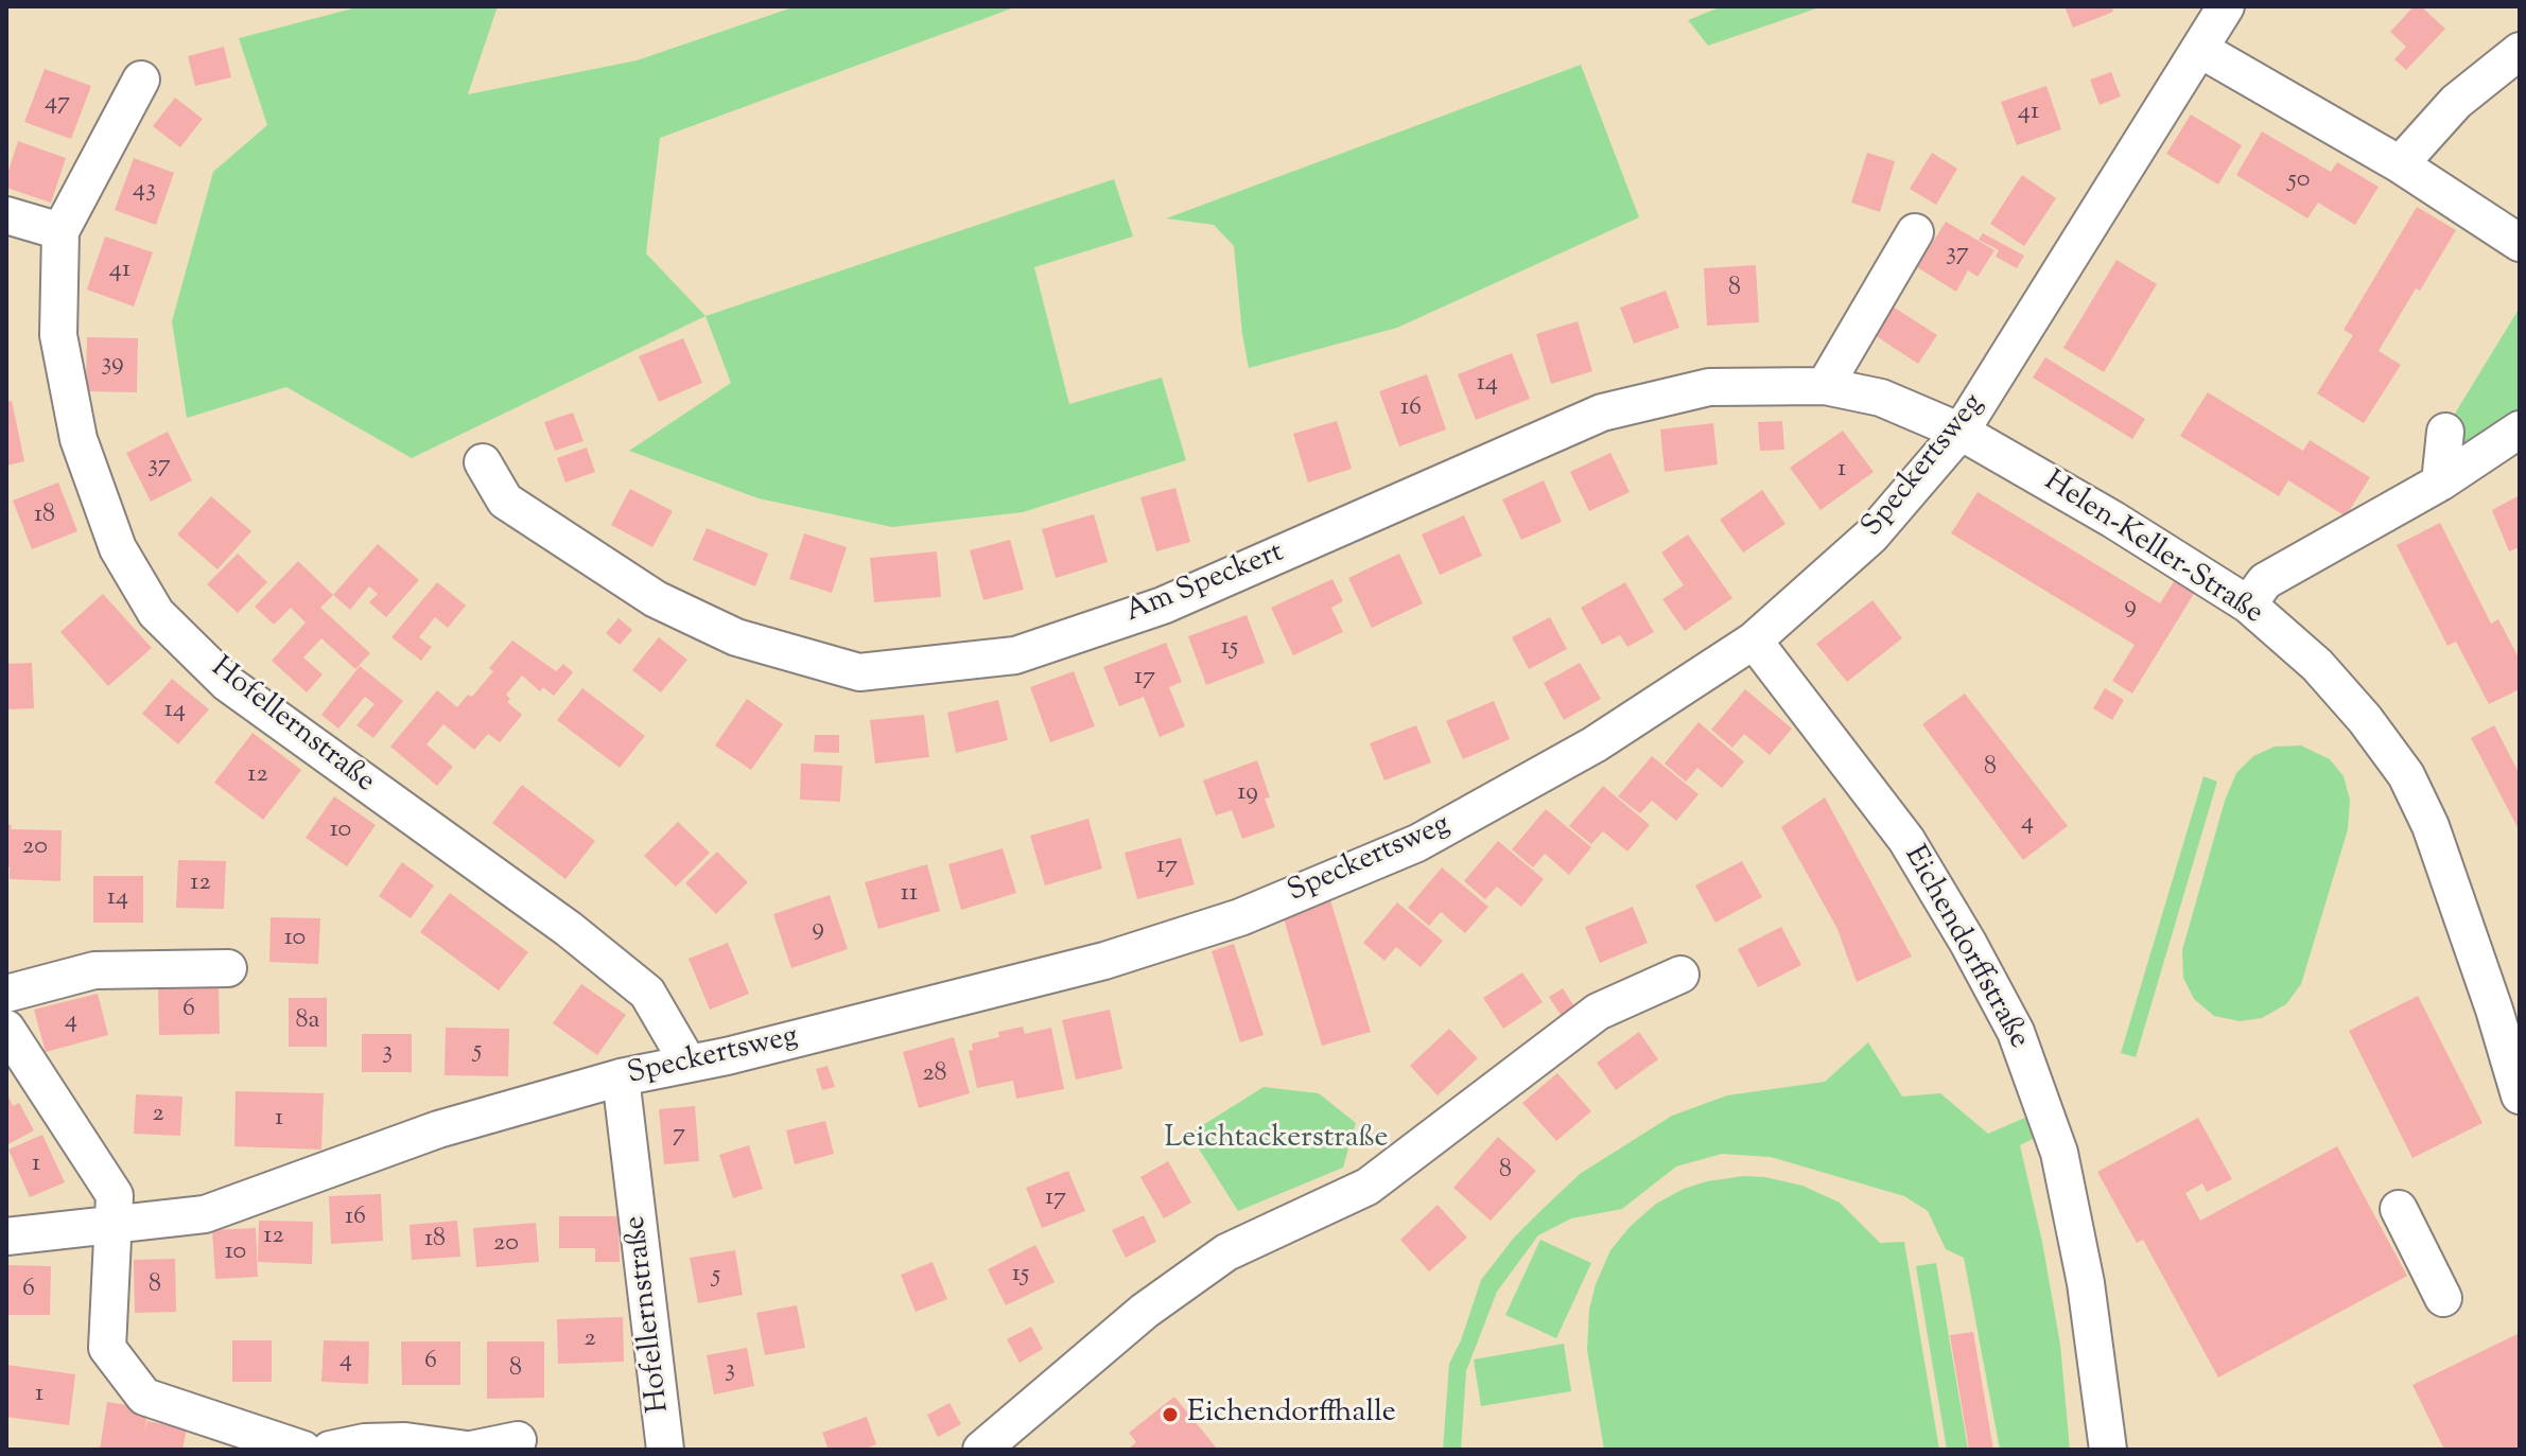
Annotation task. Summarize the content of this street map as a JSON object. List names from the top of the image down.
{
  "streets": {
    "street": [
      "Speckertsweg",
      "Helen-Keller-Straße",
      "Am Speckert",
      "Hofellernstraße",
      "Eichendorffstraße"
    ]
  },
  "crossings": [
    ["Speckertsweg", "Helen-Keller-Straße"],
    ["Speckertsweg", "Am Speckert"],
    ["Speckertsweg", "Hofellernstraße"],
    ["Speckertsweg", "Eichendorffstraße"],
    ["Helen-Keller-Straße", "Am Speckert"]
  ],
  "parks": ["Leichtackerstraße"],
  "places": ["Eichendorffhalle"],
  "house_numbers": [
    "47",
    "41",
    "50",
    "43",
    "37",
    "41",
    "8",
    "39",
    "14",
    "16",
    "37",
    "1",
    "18",
    "9",
    "15",
    "17",
    "14",
    "8",
    "12",
    "19",
    "4",
    "10",
    "20",
    "17",
    "12",
    "11",
    "14",
    "9",
    "10",
    "6",
    "4",
    "8a",
    "5",
    "3",
    "28",
    "2",
    "1",
    "7",
    "1",
    "8",
    "17",
    "16",
    "12",
    "18",
    "20",
    "10",
    "15",
    "5",
    "8",
    "6",
    "2",
    "4",
    "6",
    "8",
    "3",
    "1"
  ]
}
